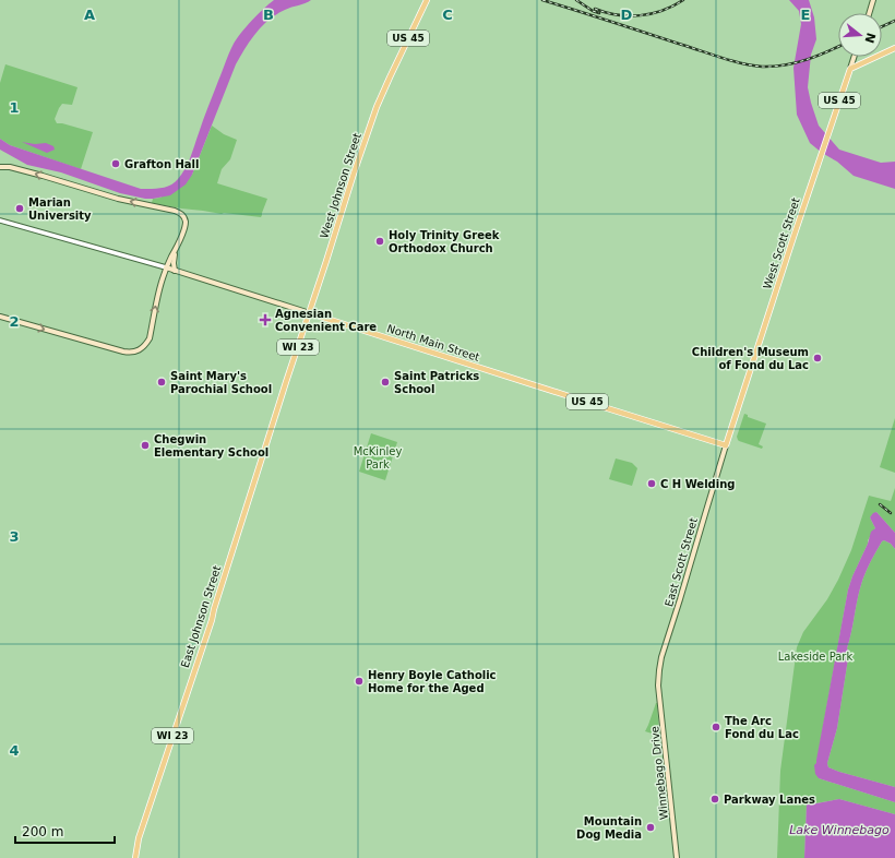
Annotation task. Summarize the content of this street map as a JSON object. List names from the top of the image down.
{
  "streets": {
    "main road": [
      "US 45",
      "West Johnson Street",
      "West Scott Street",
      "North Main Street",
      "WI 23",
      "East Scott Street",
      "East Johnson Street",
      "Winnebago Drive"
    ]
  },
  "crossings": [
    ["West Johnson Street", "North Main Street"],
    ["West Johnson Street", "East Johnson Street"],
    ["West Scott Street", "North Main Street"],
    ["West Scott Street", "East Scott Street"],
    ["North Main Street", "East Scott Street"],
    ["East Scott Street", "Winnebago Drive"]
  ],
  "water": ["Lake Winnebago"],
  "parks": ["McKinley Park", "Lakeside Park"],
  "places": {
    "other": [
      "Grafton Hall",
      "Marian University",
      "Holy Trinity Greek Orthodox Church",
      "Children's Museum of Fond du Lac",
      "Saint Mary's Parochial School",
      "Saint Patricks School",
      "Chegwin Elementary School",
      "C H Welding",
      "Henry Boyle Catholic Home for the Aged",
      "The Arc Fond du Lac",
      "Parkway Lanes",
      "Mountain Dog Media"
    ],
    "health": ["Agnesian Convenient Care"]
  },
  "scale_bar": "200 m",
  "north": "right",
  "grid": {
    "columns": [
      "A",
      "B",
      "C",
      "D",
      "E"
    ],
    "rows": [
      "1",
      "2",
      "3",
      "4"
    ]
  }
}
